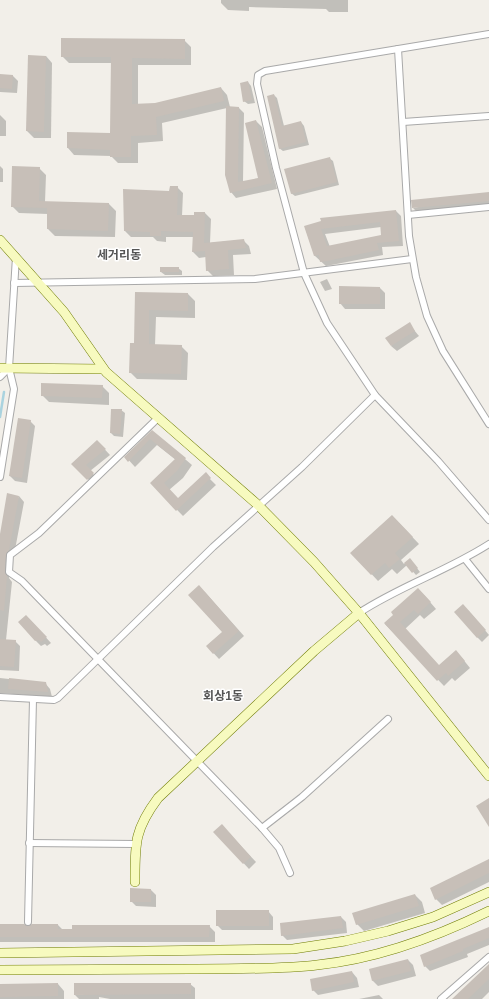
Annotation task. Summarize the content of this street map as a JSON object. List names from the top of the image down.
{
  "districts": ["세거리동", "회상1동"]
}
